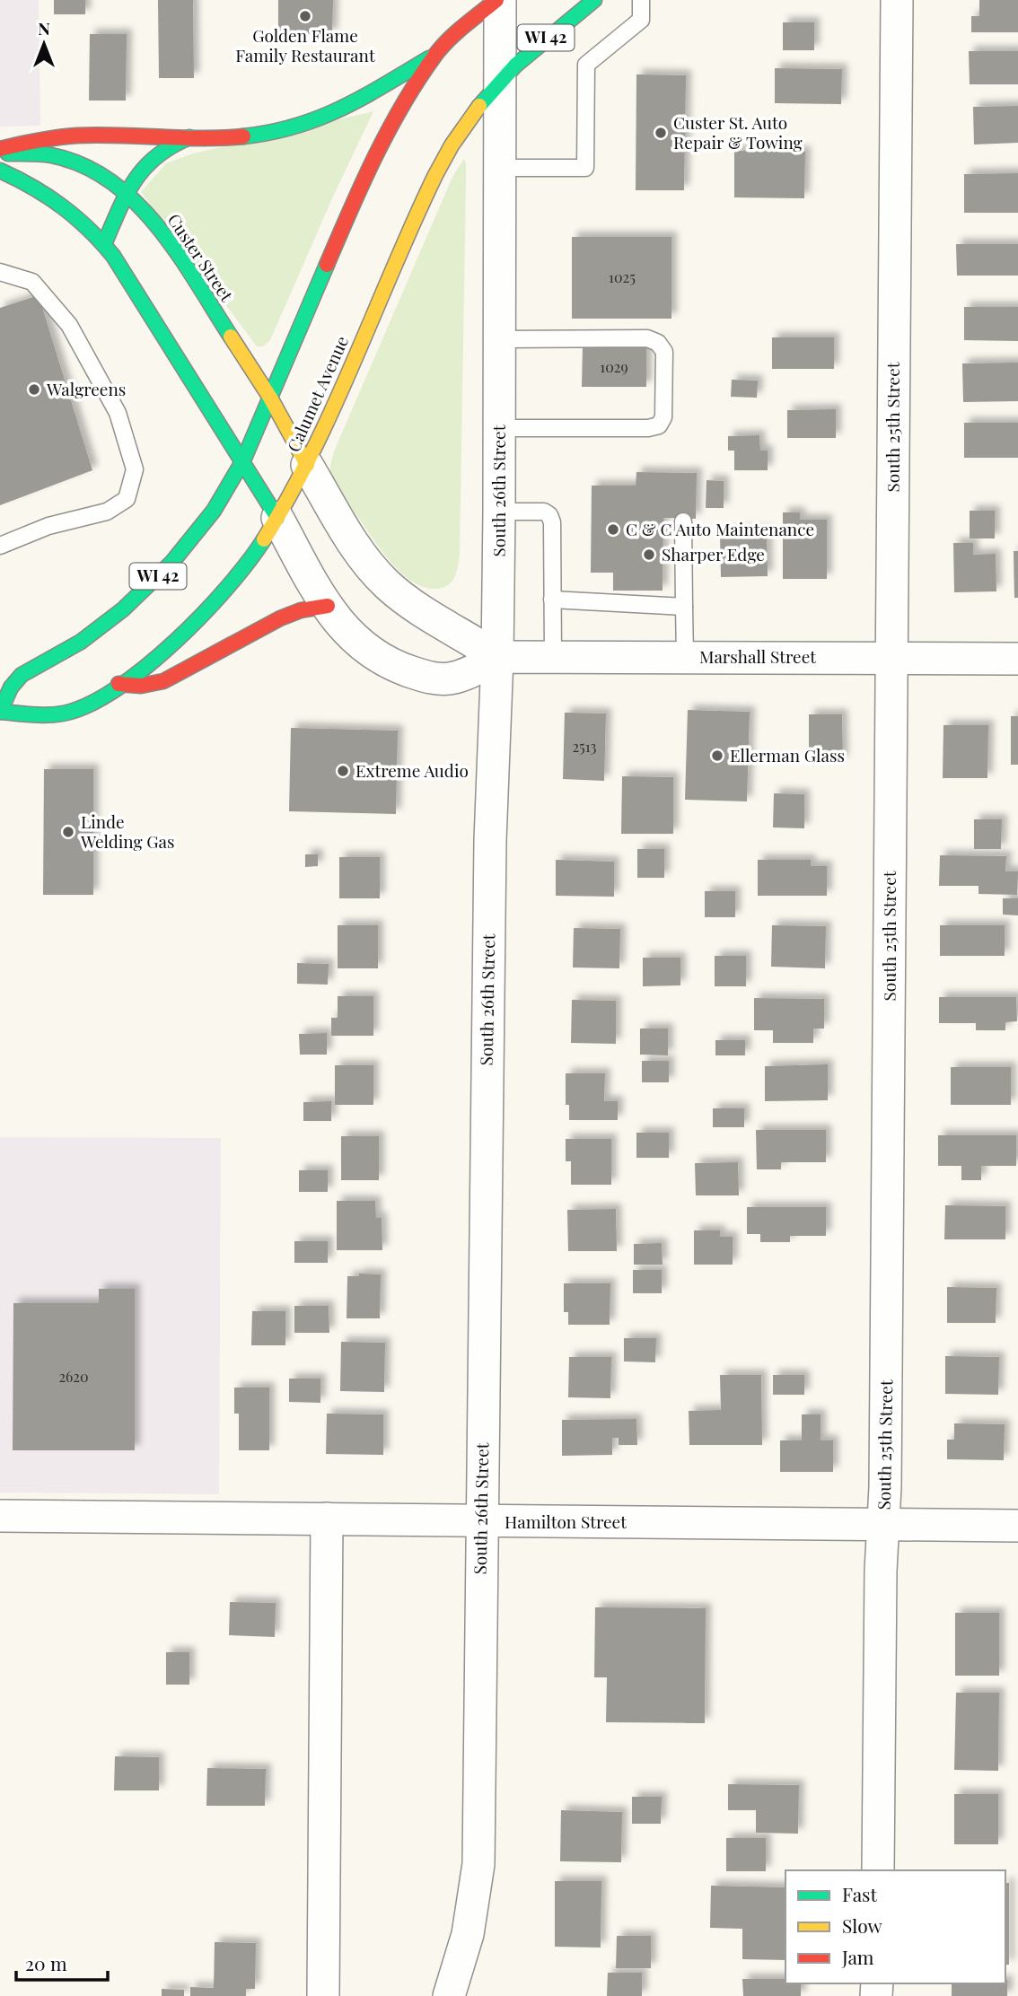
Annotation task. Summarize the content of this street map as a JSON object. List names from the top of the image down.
{
  "streets": {
    "main road": [
      "WI 42",
      "Custer Street",
      "Calumet Avenue",
      "Marshall Street"
    ],
    "street": ["South 25th Street", "South 26th Street", "Hamilton Street"]
  },
  "crossings": [
    ["Custer Street", "Calumet Avenue"],
    ["Calumet Avenue", "South 26th Street"],
    ["Calumet Avenue", "Marshall Street"],
    ["South 25th Street", "Marshall Street"],
    ["South 25th Street", "Hamilton Street"],
    ["South 26th Street", "Marshall Street"],
    ["South 26th Street", "Hamilton Street"]
  ],
  "places": [
    "Golden Flame Family Restaurant",
    "Custer St. Auto Repair & Towing",
    "Walgreens",
    "C & C Auto Maintenance",
    "Sharper Edge",
    "Ellerman Glass",
    "Extreme Audio",
    "Linde Welding Gas"
  ],
  "house_numbers": [
    "1025",
    "1029",
    "2513",
    "2620"
  ],
  "legend": ["Fast", "Slow", "Jam"],
  "scale_bar": "20 m",
  "north": "top"
}
